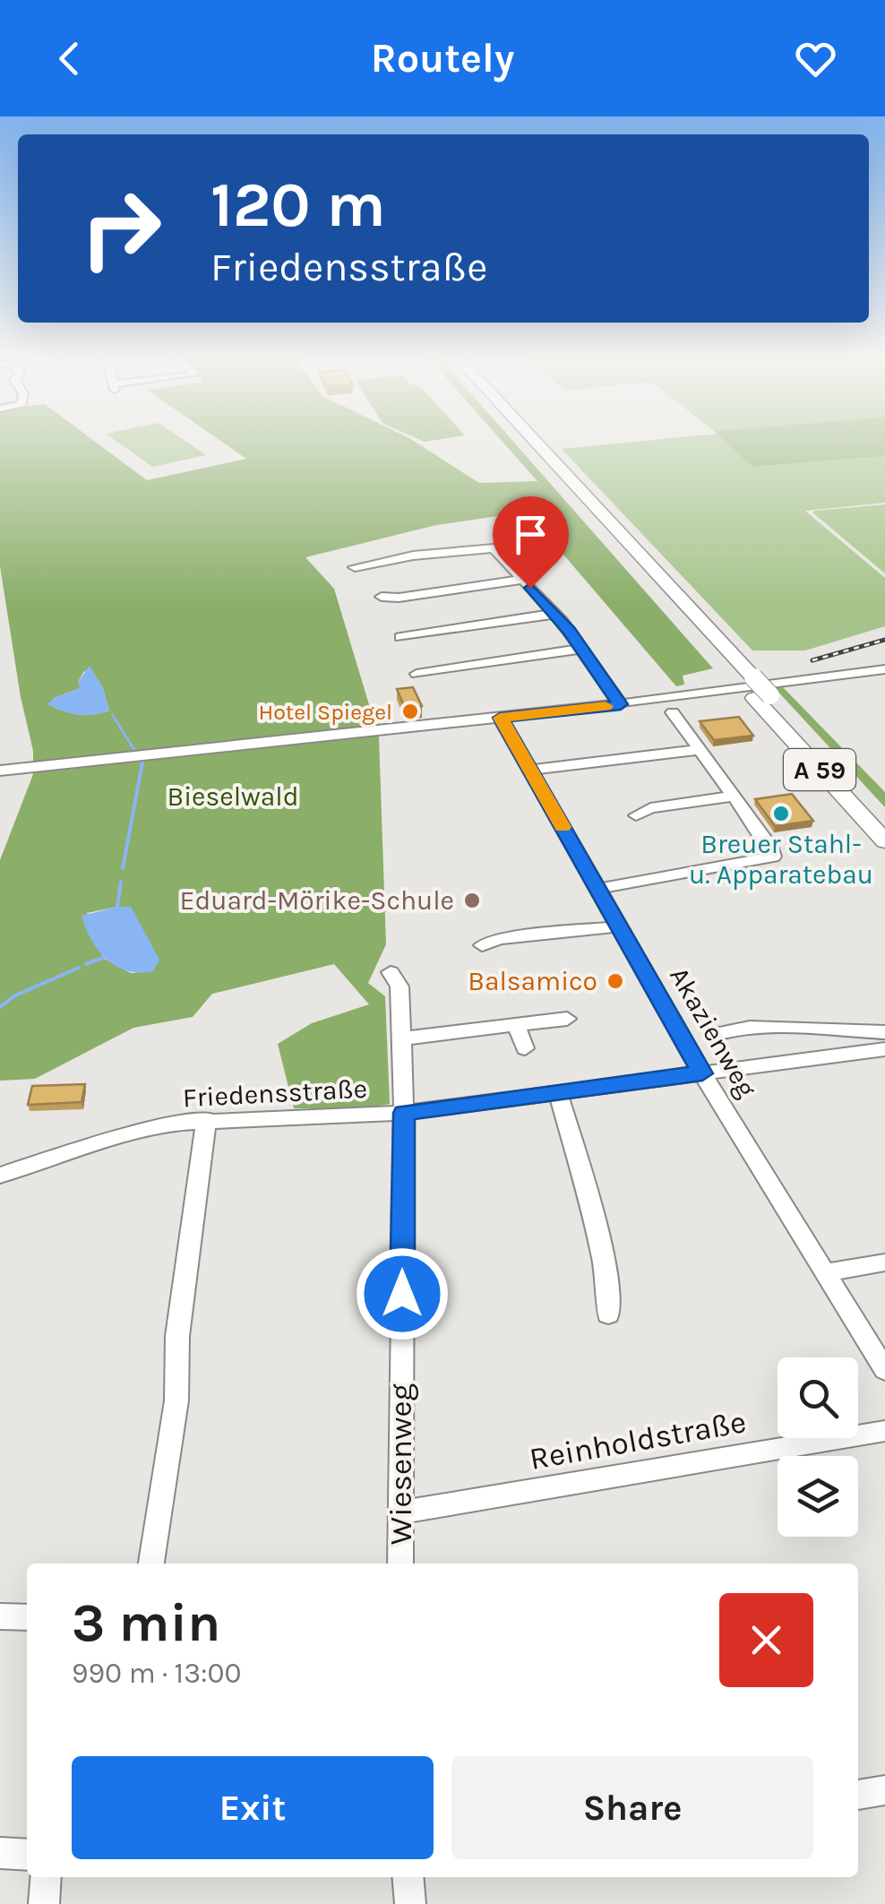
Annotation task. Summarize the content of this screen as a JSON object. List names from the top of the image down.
{
  "streets": {
    "highway": ["A 59"],
    "street": [
      "Akazienweg",
      "Friedensstraße",
      "Reinholdstraße",
      "Wiesenweg"
    ]
  },
  "crossings": [
    ["Akazienweg", "Friedensstraße"],
    ["Friedensstraße", "Wiesenweg"],
    ["Reinholdstraße", "Wiesenweg"]
  ],
  "parks": ["Bieselwald"],
  "places": [
    "Hotel Spiegel",
    "Breuer Stahl- u. Apparatebau",
    "Eduard-Mörike-Schule",
    "Balsamico"
  ],
  "page": {
    "header": "Routely",
    "turn": ["120 m", "Friedensstraße"],
    "heading": ["3 min", "990 m · 13:00"],
    "buttons": ["Exit", "Share"]
  }
}
